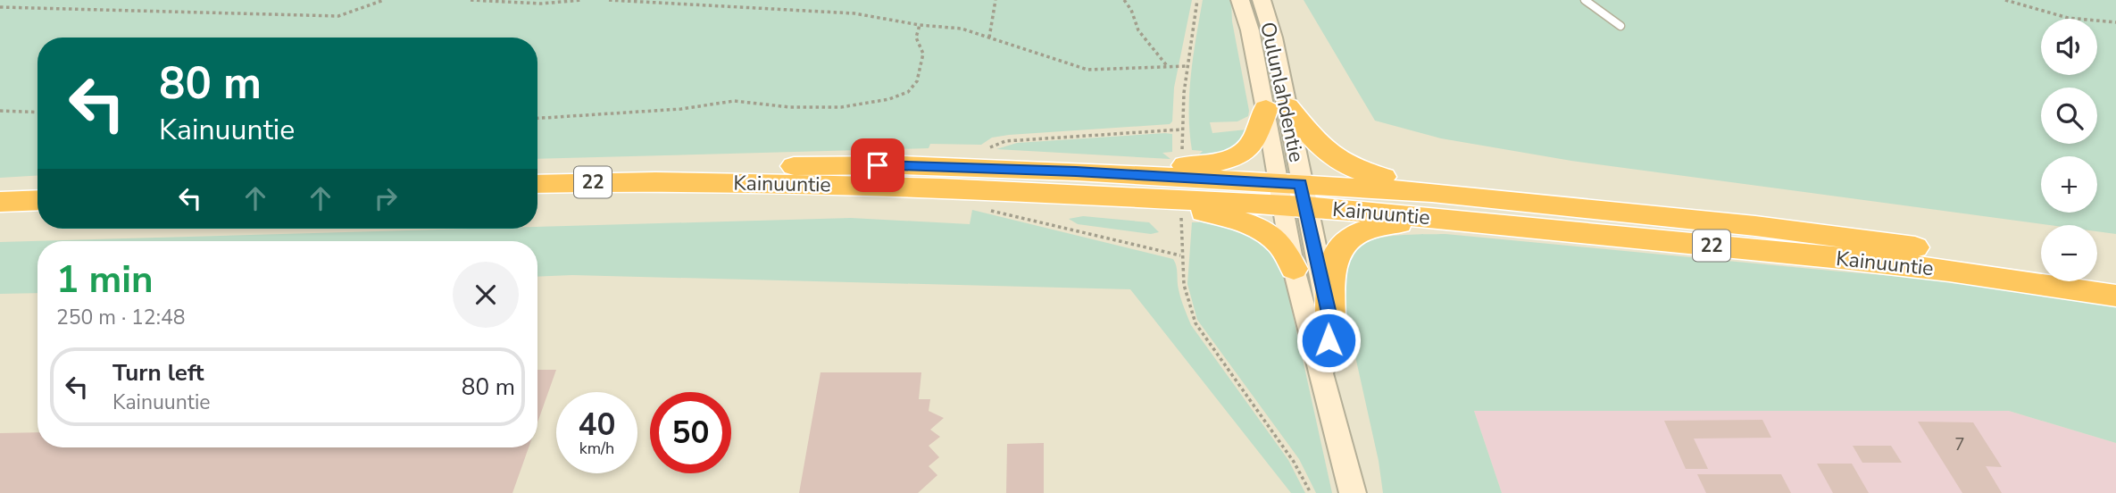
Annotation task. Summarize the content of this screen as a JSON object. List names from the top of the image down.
{
  "streets": {
    "highway": ["22", "Kainuuntie"],
    "main road": ["Oulunlahdentie"]
  },
  "crossings": [
    ["Oulunlahdentie", "Kainuuntie"]
  ],
  "house_numbers": ["7"],
  "page": {
    "map_buttons": ["+", "−"],
    "turn": ["80 m", "Kainuuntie"],
    "heading": ["1 min", "250 m · 12:48"],
    "list": [
      {
        "name": "Turn left",
        "note": "Kainuuntie",
        "value": "80 m"
      }
    ],
    "speed": "40 km/h",
    "limit": "50"
  }
}
